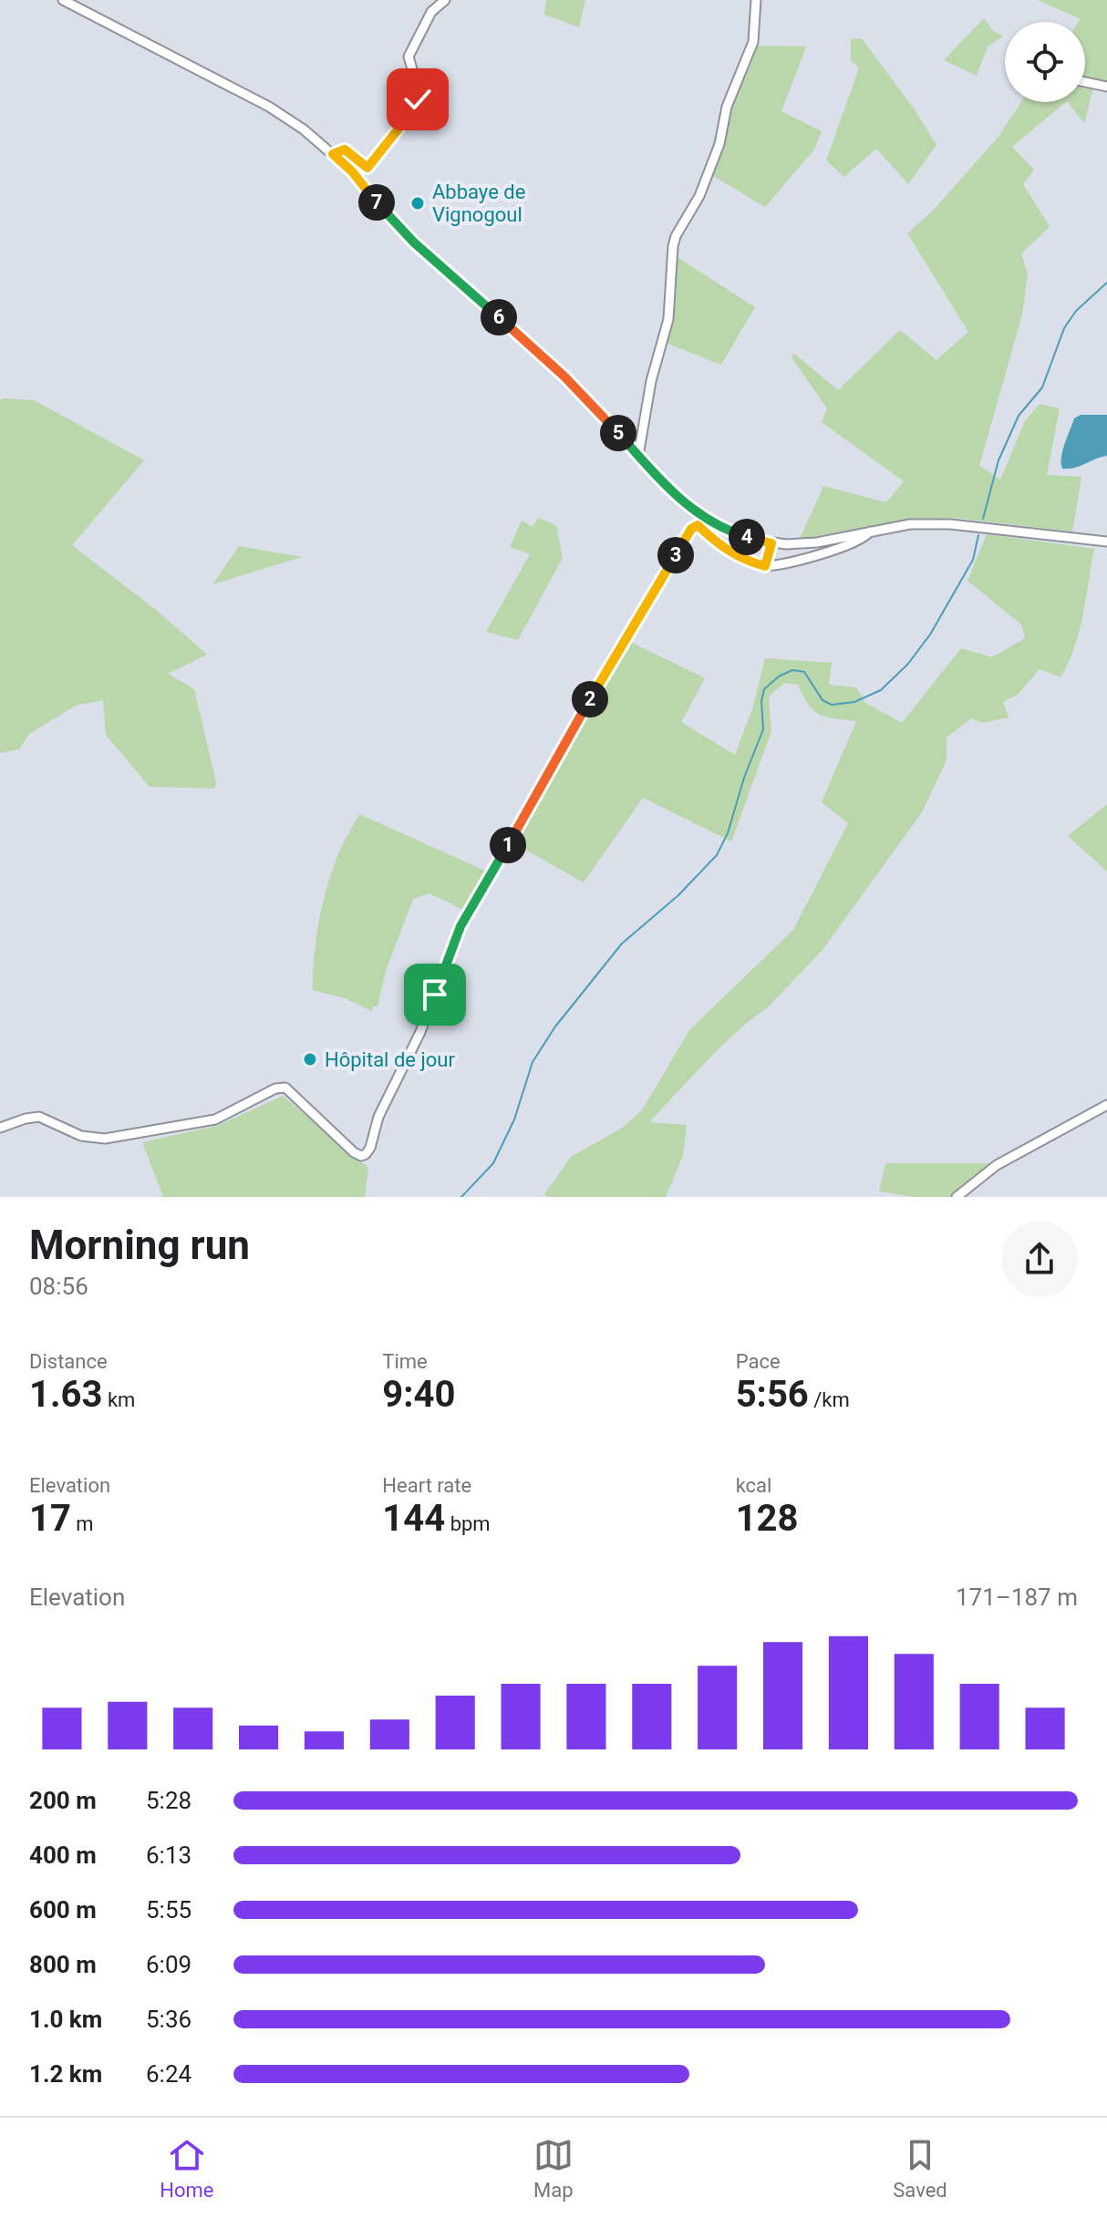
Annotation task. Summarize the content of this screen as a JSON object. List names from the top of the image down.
{
  "places": ["Abbaye de Vignogoul", "Hôpital de jour"],
  "page": {
    "pins": [
      "7",
      "6",
      "5",
      "4",
      "3",
      "2",
      "1"
    ],
    "heading": ["Morning run", "08:56"],
    "stats": [
      ["Distance", "1.63 km"],
      ["Time", "9:40"],
      ["Pace", "5:56 /km"],
      ["Elevation", "17 m"],
      ["Heart rate", "144 bpm"],
      ["kcal", "128"]
    ],
    "chart": ["Elevation", "171–187 m"],
    "list": [
      {
        "name": "200 m",
        "note": "5:28"
      },
      {
        "name": "400 m",
        "note": "6:13"
      },
      {
        "name": "600 m",
        "note": "5:55"
      },
      {
        "name": "800 m",
        "note": "6:09"
      },
      {
        "name": "1.0 km",
        "note": "5:36"
      },
      {
        "name": "1.2 km",
        "note": "6:24"
      }
    ],
    "tabs": ["Home", "Map", "Saved"]
  }
}
